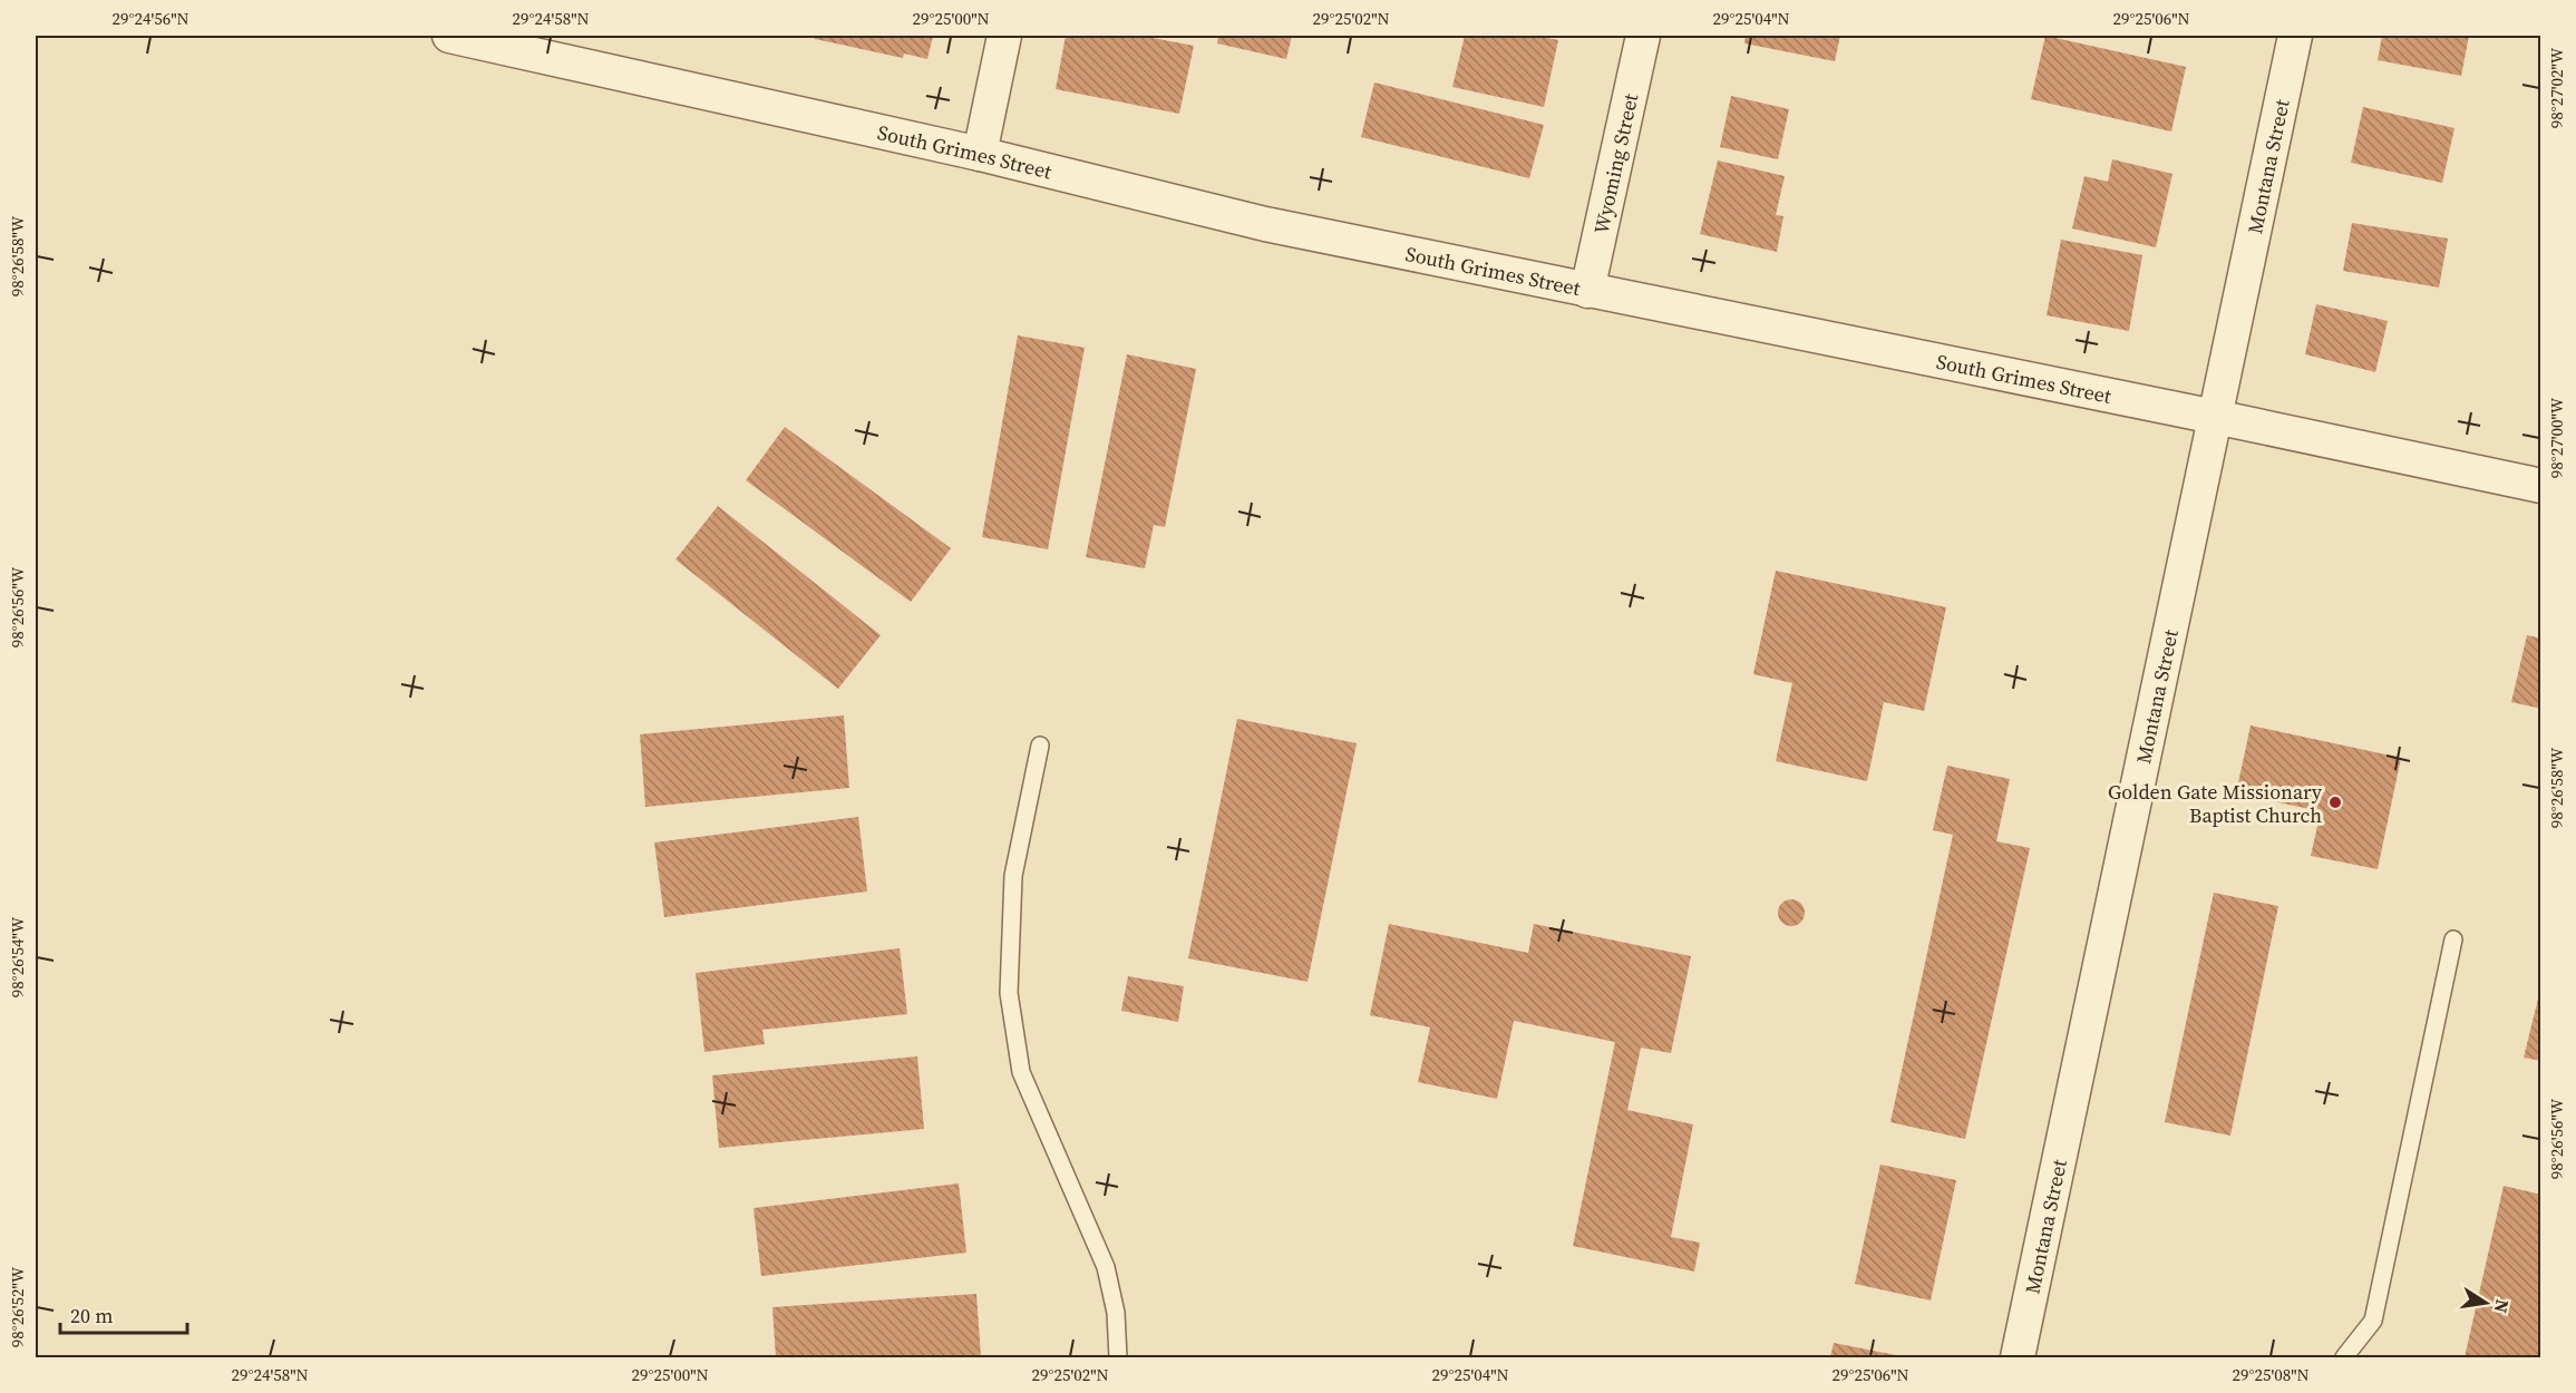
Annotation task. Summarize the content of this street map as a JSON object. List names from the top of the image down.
{
  "streets": {
    "street": ["South Grimes Street", "Wyoming Street", "Montana Street"]
  },
  "crossings": [
    ["South Grimes Street", "Wyoming Street"],
    ["South Grimes Street", "Montana Street"]
  ],
  "places": ["Golden Gate Missionary Baptist Church"],
  "scale_bar": "20 m",
  "north": "right",
  "coordinates": [
    "29°24'56\"N",
    "29°24'58\"N",
    "29°25'00\"N",
    "29°25'02\"N",
    "29°25'04\"N",
    "29°25'06\"N",
    "98°27'02\"W",
    "98°26'58\"W",
    "98°27'00\"W",
    "98°26'56\"W",
    "98°26'54\"W",
    "98°26'52\"W",
    "29°25'08\"N"
  ]
}
